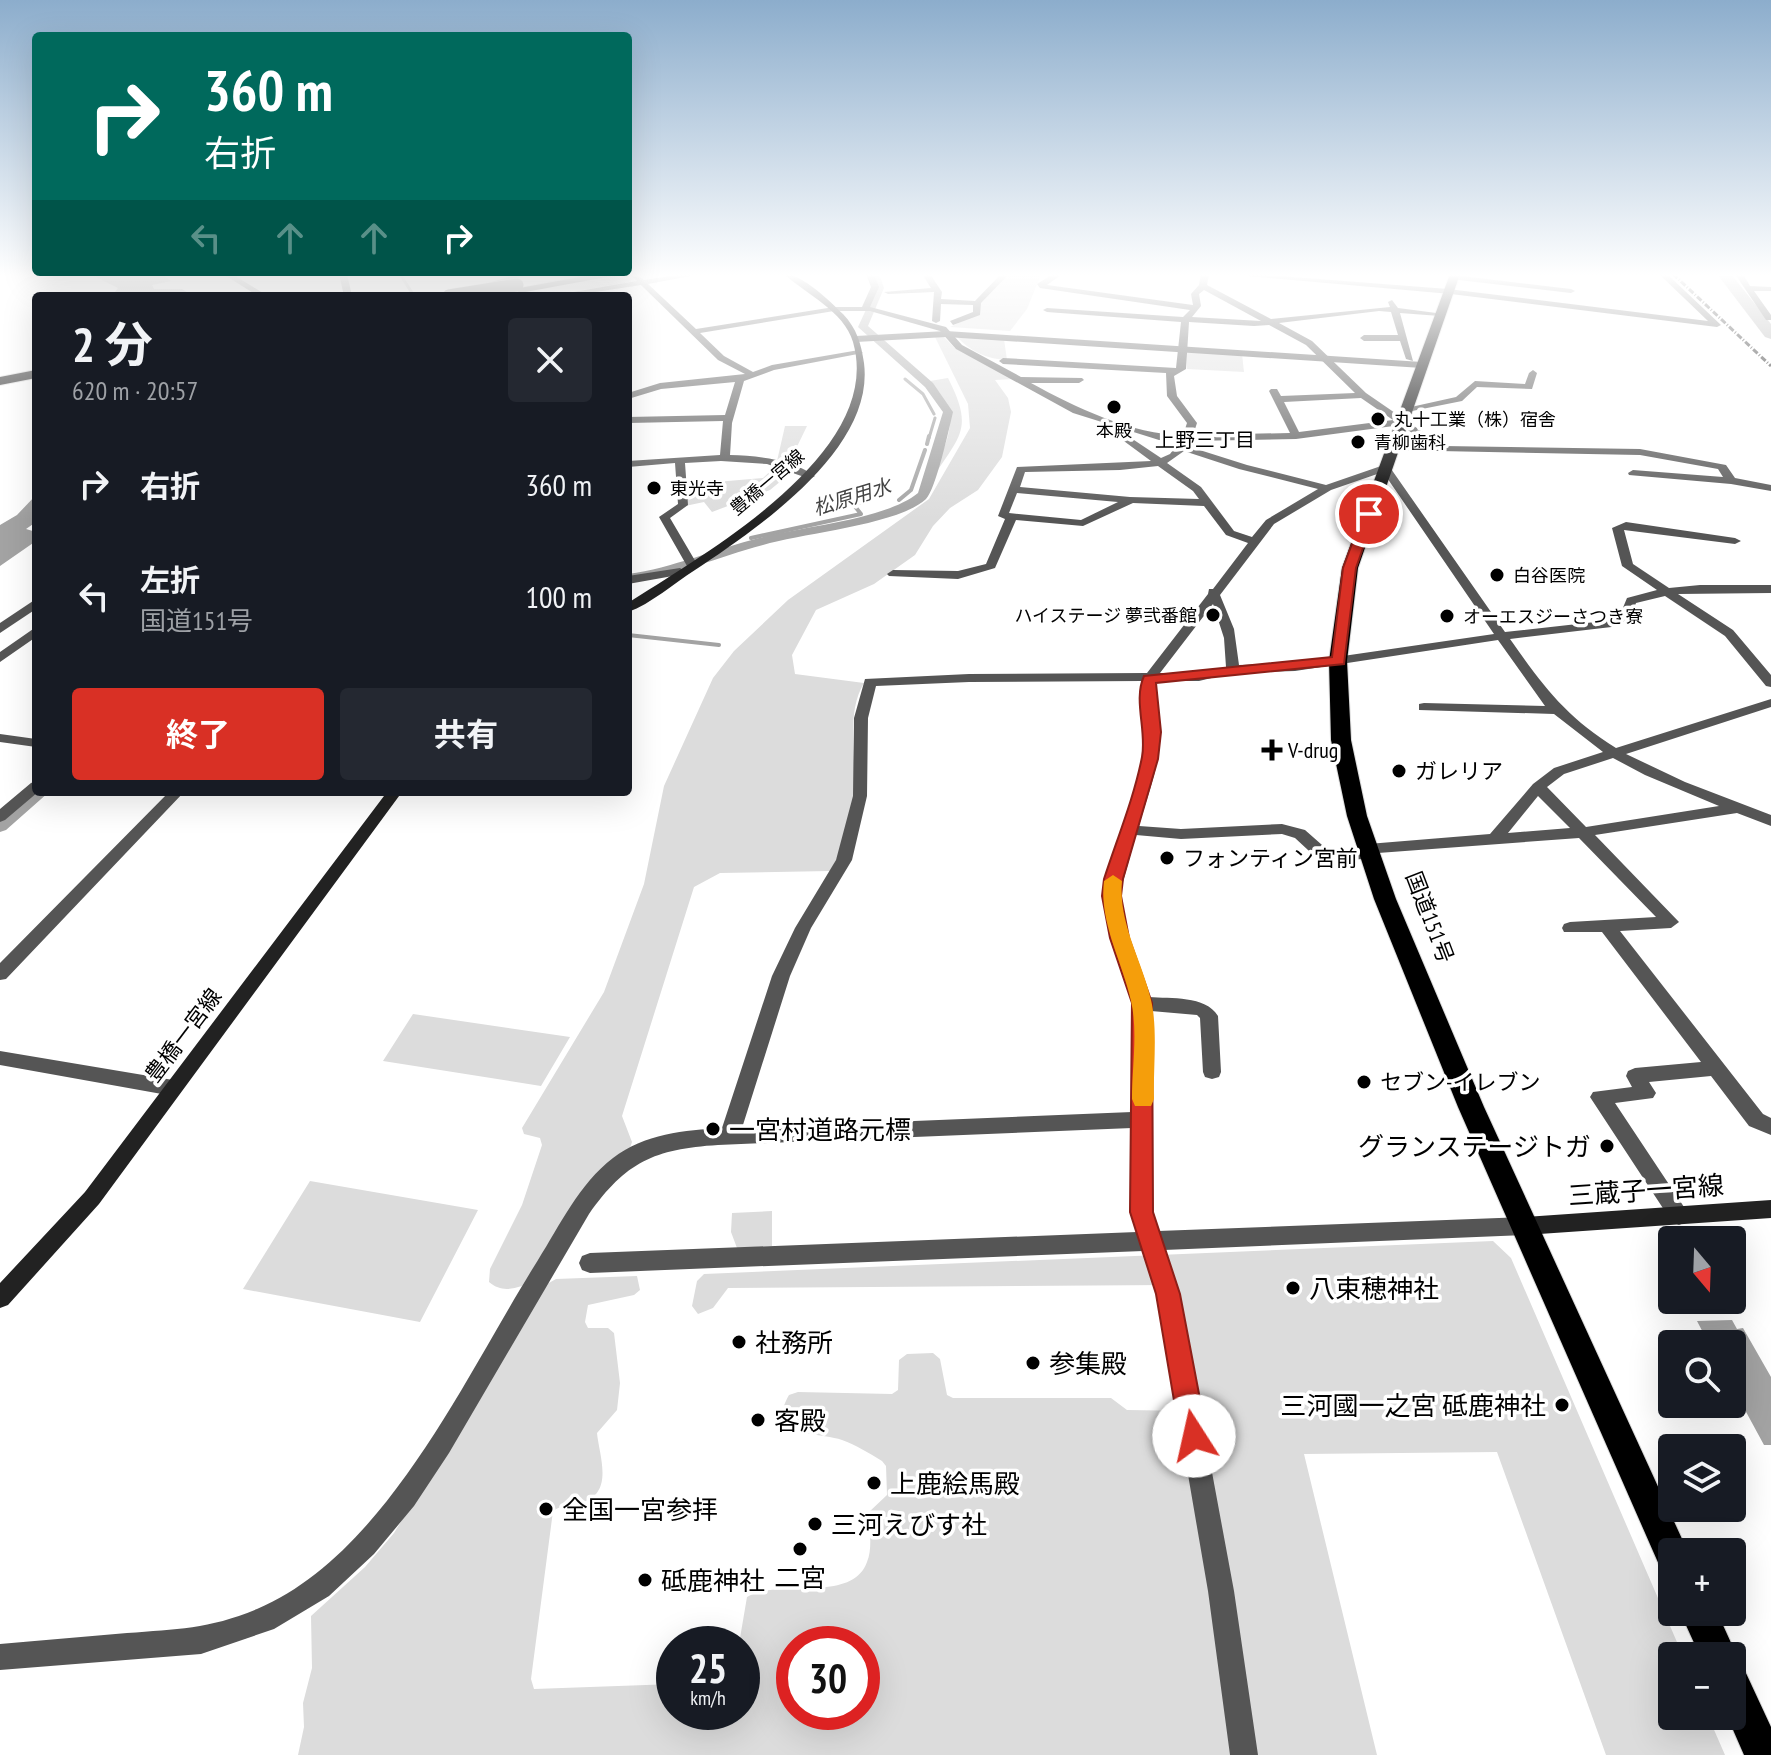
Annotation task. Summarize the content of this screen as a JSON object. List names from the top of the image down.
{
  "streets": {
    "highway": ["国道151号"],
    "main road": ["豊橋一宮線", "三蔵子一宮線"]
  },
  "crossings": [
    ["国道151号", "三蔵子一宮線"]
  ],
  "districts": ["上野三丁目"],
  "water": ["松原用水"],
  "places": {
    "other": [
      "本殿",
      "丸十工業（株）宿舎",
      "青柳歯科",
      "東光寺",
      "白谷医院",
      "ハイステージ 夢弐番館",
      "オーエスジーさつき寮",
      "ガレリア",
      "フォンティン宮前",
      "セブン-イレブン",
      "一宮村道路元標",
      "グランステージトガ",
      "八束穂神社",
      "社務所",
      "参集殿",
      "三河國一之宮 砥鹿神社",
      "客殿",
      "上鹿絵馬殿",
      "全国一宮参拝",
      "三河えびす社",
      "二宮",
      "砥鹿神社"
    ],
    "health": ["V-drug"]
  },
  "north": "bottom",
  "page": {
    "turn": ["360 m", "右折"],
    "heading": ["2 分", "620 m · 20:57"],
    "list": [
      {
        "name": "右折",
        "value": "360 m"
      },
      {
        "name": "左折",
        "note": "国道151号",
        "value": "100 m"
      }
    ],
    "buttons": ["終了", "共有"],
    "map_buttons": ["+", "−"],
    "speed": "25 km/h",
    "limit": "30"
  }
}
